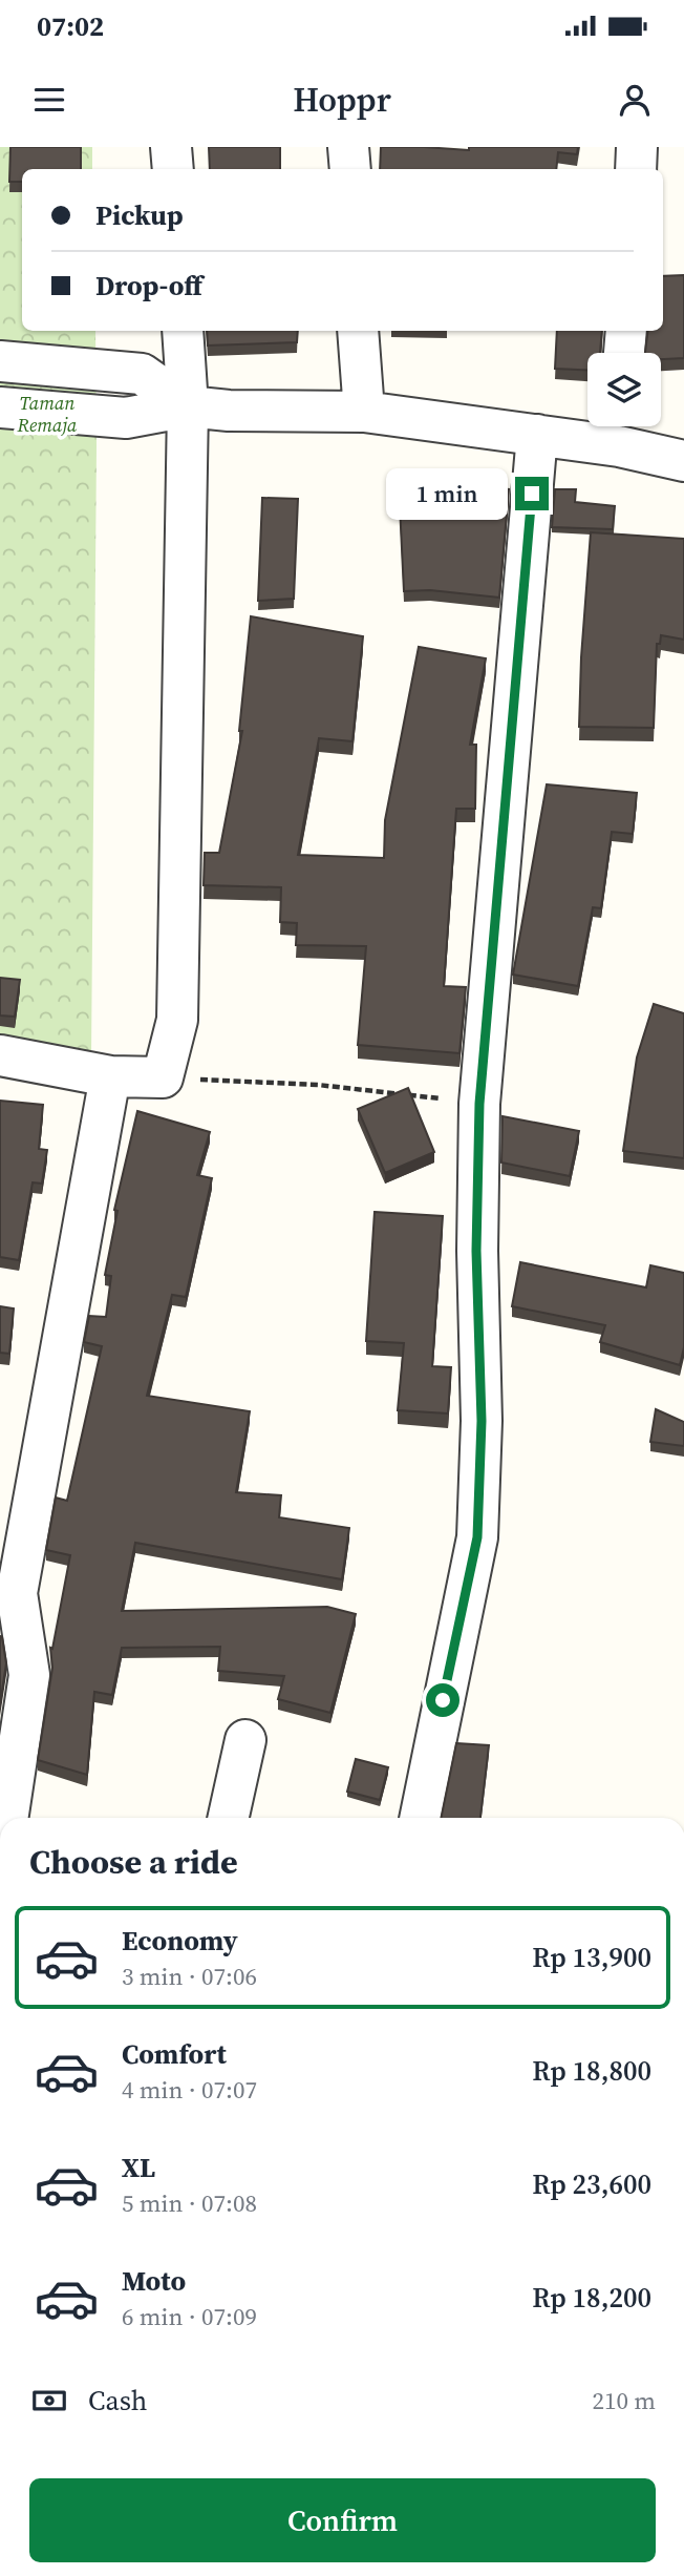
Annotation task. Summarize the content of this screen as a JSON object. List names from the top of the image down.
{
  "parks": ["Taman Remaja"],
  "page": {
    "status": "07:02",
    "header": "Hoppr",
    "banner": ["Pickup", "Drop-off"],
    "bubble": "1 min",
    "heading": "Choose a ride",
    "list": [
      {
        "name": "Economy",
        "note": "3 min · 07:06",
        "value": "Rp 13,900"
      },
      {
        "name": "Comfort",
        "note": "4 min · 07:07",
        "value": "Rp 18,800"
      },
      {
        "name": "XL",
        "note": "5 min · 07:08",
        "value": "Rp 23,600"
      },
      {
        "name": "Moto",
        "note": "6 min · 07:09",
        "value": "Rp 18,200"
      }
    ],
    "pay": ["Cash", "210 m"],
    "buttons": "Confirm"
  }
}
